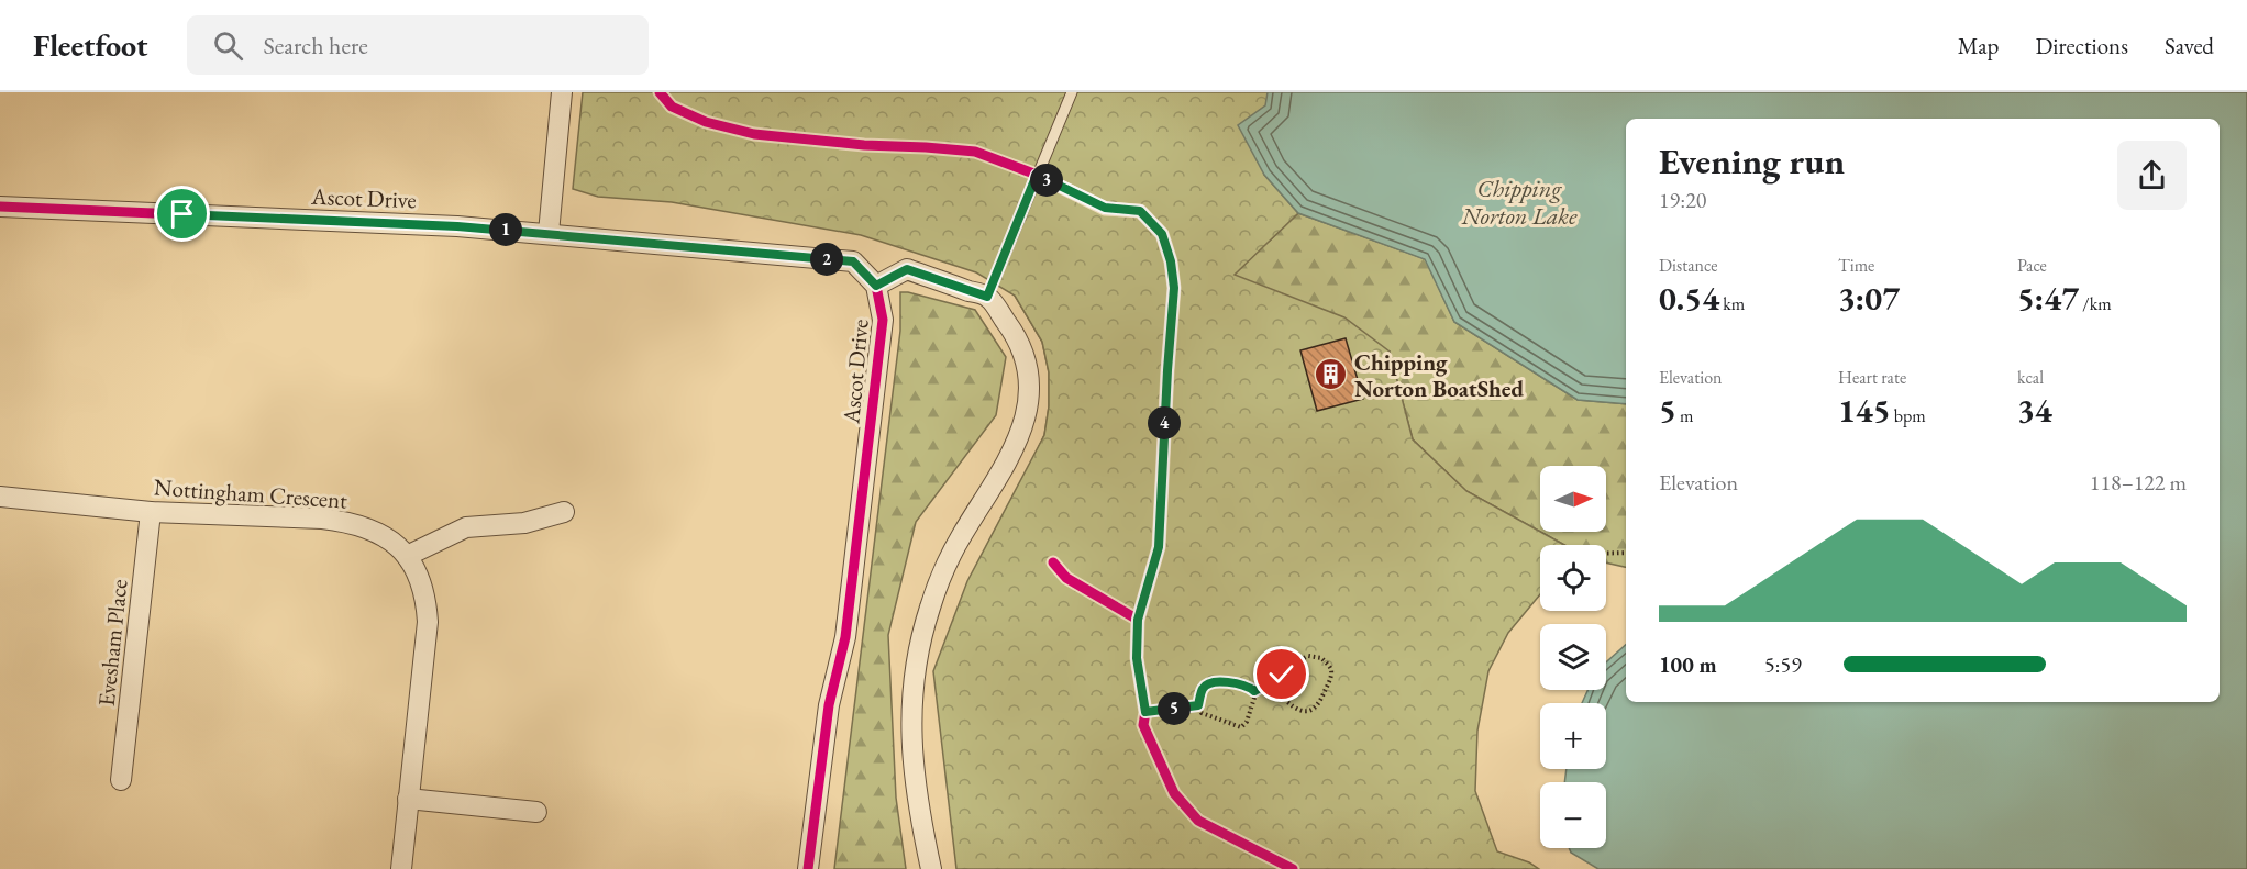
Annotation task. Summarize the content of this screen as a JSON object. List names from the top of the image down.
{
  "streets": {
    "street": ["Ascot Drive", "Nottingham Crescent", "Evesham Place"]
  },
  "crossings": [
    ["Nottingham Crescent", "Evesham Place"]
  ],
  "water": ["Chipping Norton Lake"],
  "places": {
    "building": ["Chipping Norton BoatShed"]
  },
  "north": "right",
  "page": {
    "header": "Fleetfoot",
    "search": "Search here",
    "nav": ["Map", "Directions", "Saved"],
    "heading": ["Evening run", "19:20"],
    "pins": [
      "3",
      "1",
      "2",
      "4",
      "5"
    ],
    "stats": [
      ["Distance", "0.54 km"],
      ["Time", "3:07"],
      ["Pace", "5:47 /km"],
      ["Elevation", "5 m"],
      ["Heart rate", "145 bpm"],
      ["kcal", "34"]
    ],
    "chart": ["Elevation", "118–122 m"],
    "map_buttons": ["+", "−"],
    "list": [
      {
        "name": "100 m",
        "note": "5:59"
      }
    ]
  }
}
